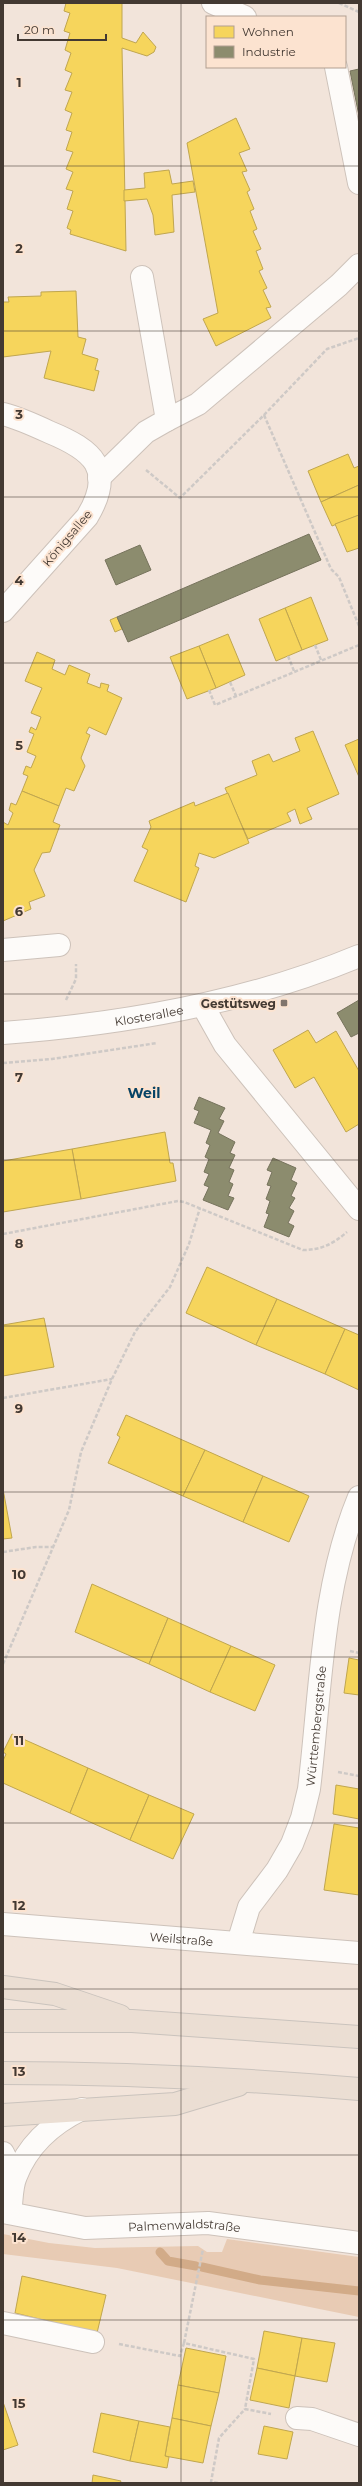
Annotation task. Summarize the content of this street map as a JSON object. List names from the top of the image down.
{
  "streets": {
    "street": [
      "Königsallee",
      "Klosterallee",
      "Württembergstraße",
      "Weilstraße",
      "Palmenwaldstraße"
    ]
  },
  "crossings": [
    ["Württembergstraße", "Weilstraße"]
  ],
  "districts": ["Weil"],
  "places": {
    "transit": ["Gestütsweg"]
  },
  "legend": ["Wohnen", "Industrie"],
  "scale_bar": "20 m",
  "grid": {
    "rows": [
      "1",
      "2",
      "3",
      "4",
      "5",
      "6",
      "7",
      "8",
      "9",
      "10",
      "11",
      "12",
      "13",
      "14",
      "15"
    ]
  }
}
